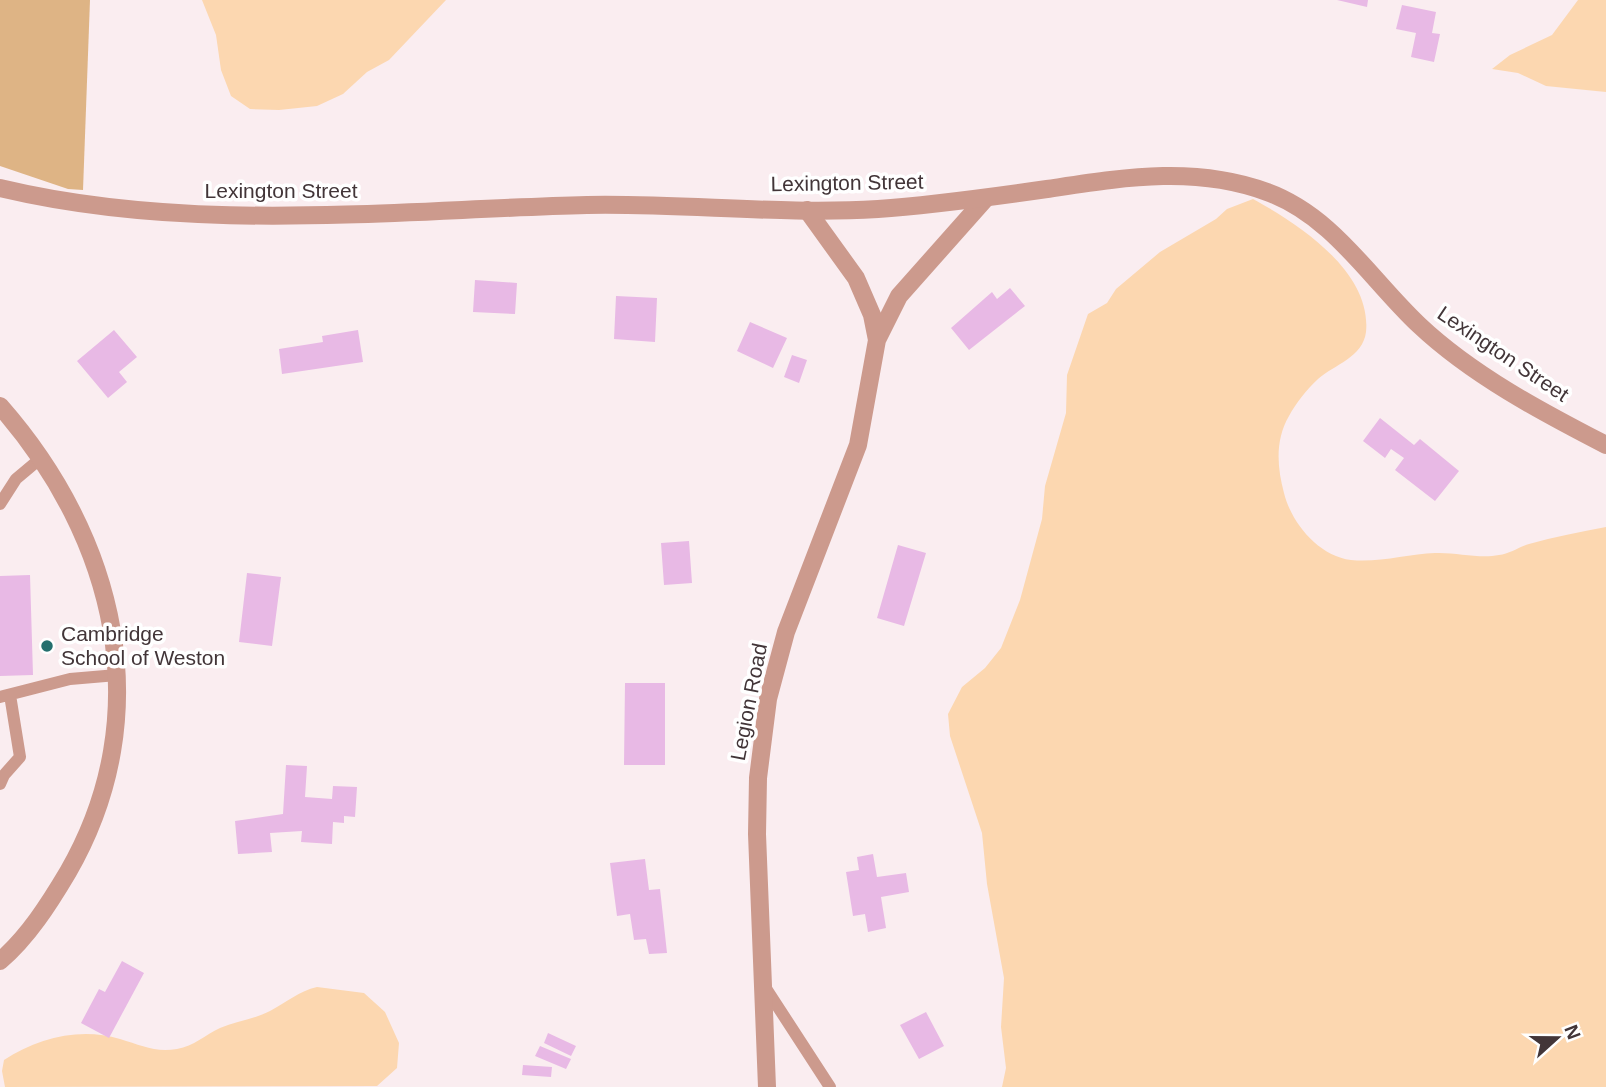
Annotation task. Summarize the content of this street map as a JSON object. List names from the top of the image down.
{
  "streets": {
    "street": ["Lexington Street", "Legion Road"]
  },
  "crossings": [
    ["Lexington Street", "Legion Road"]
  ],
  "places": ["Cambridge School of Weston"],
  "north": "right"
}
